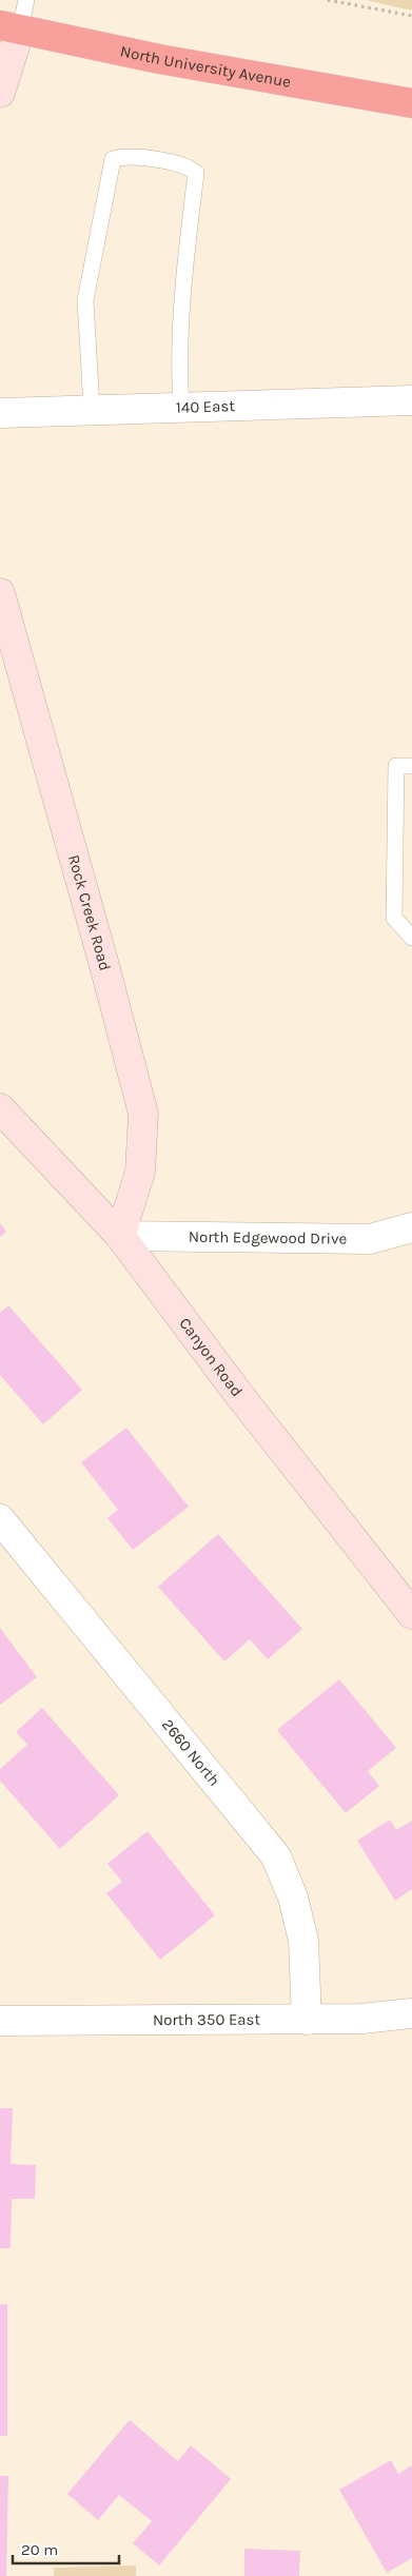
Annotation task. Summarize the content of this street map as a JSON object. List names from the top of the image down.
{
  "streets": {
    "highway": ["North University Avenue"],
    "street": [
      "140 East",
      "Rock Creek Road",
      "North Edgewood Drive",
      "Canyon Road",
      "2660 North",
      "North 350 East"
    ]
  },
  "crossings": [
    ["Rock Creek Road", "North Edgewood Drive"],
    ["Rock Creek Road", "Canyon Road"],
    ["North Edgewood Drive", "Canyon Road"],
    ["2660 North", "North 350 East"]
  ],
  "scale_bar": "20 m"
}
